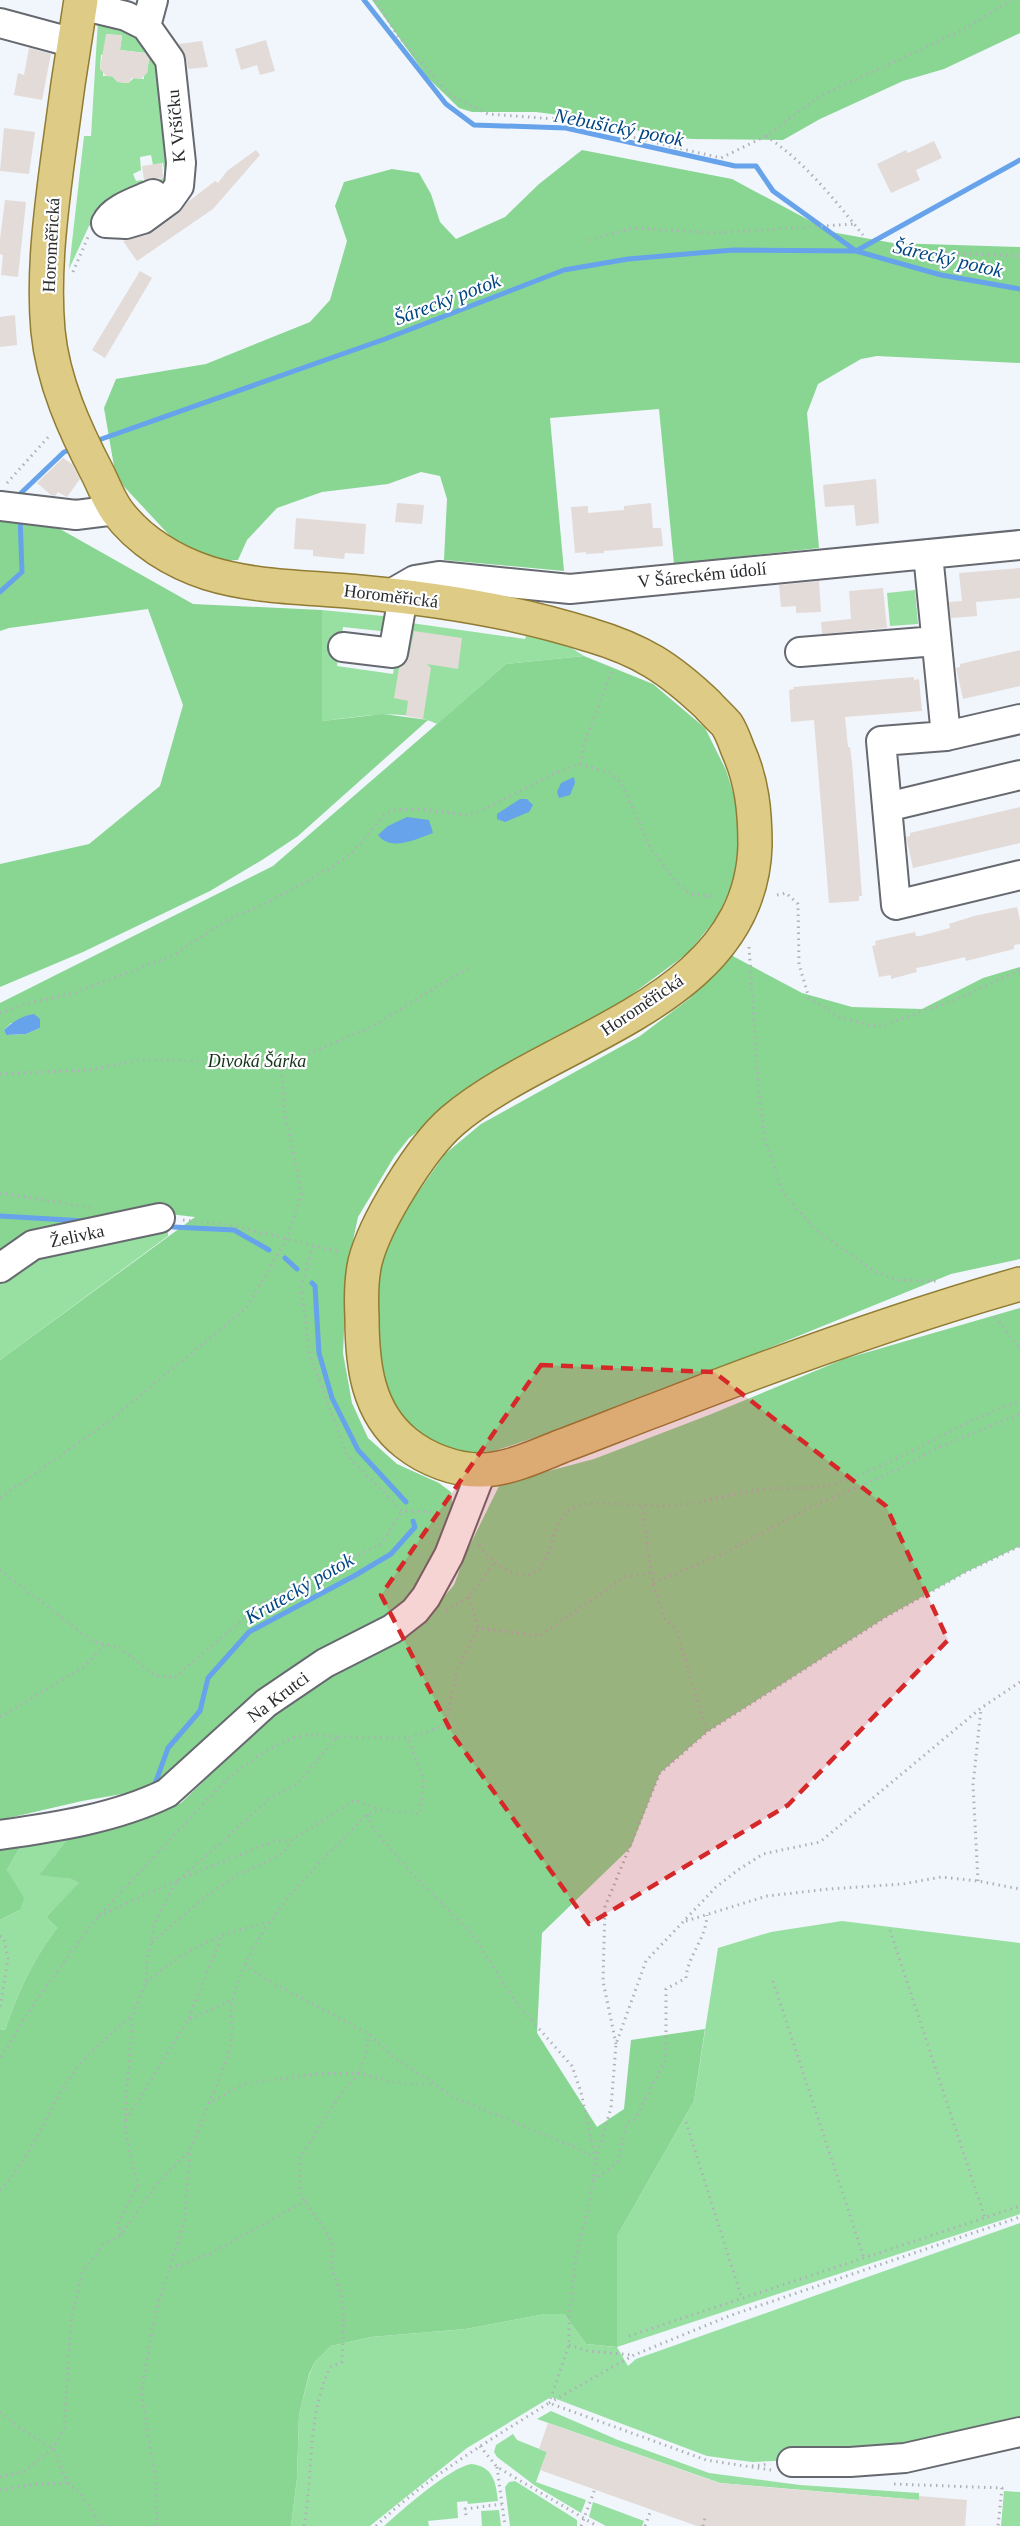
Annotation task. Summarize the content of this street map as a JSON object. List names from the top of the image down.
{
  "streets": {
    "main road": ["Horoměřická"],
    "street": [
      "K Vršíčku",
      "V Šáreckém údolí",
      "Želivka",
      "Na Krutci"
    ]
  },
  "crossings": [
    ["K Vršíčku", "Horoměřická"],
    ["Horoměřická", "V Šáreckém údolí"],
    ["Horoměřická", "Na Krutci"]
  ],
  "water": ["Nebušický potok", "Šárecký potok", "Krutecký potok"],
  "parks": ["Divoká Šárka"]
}
